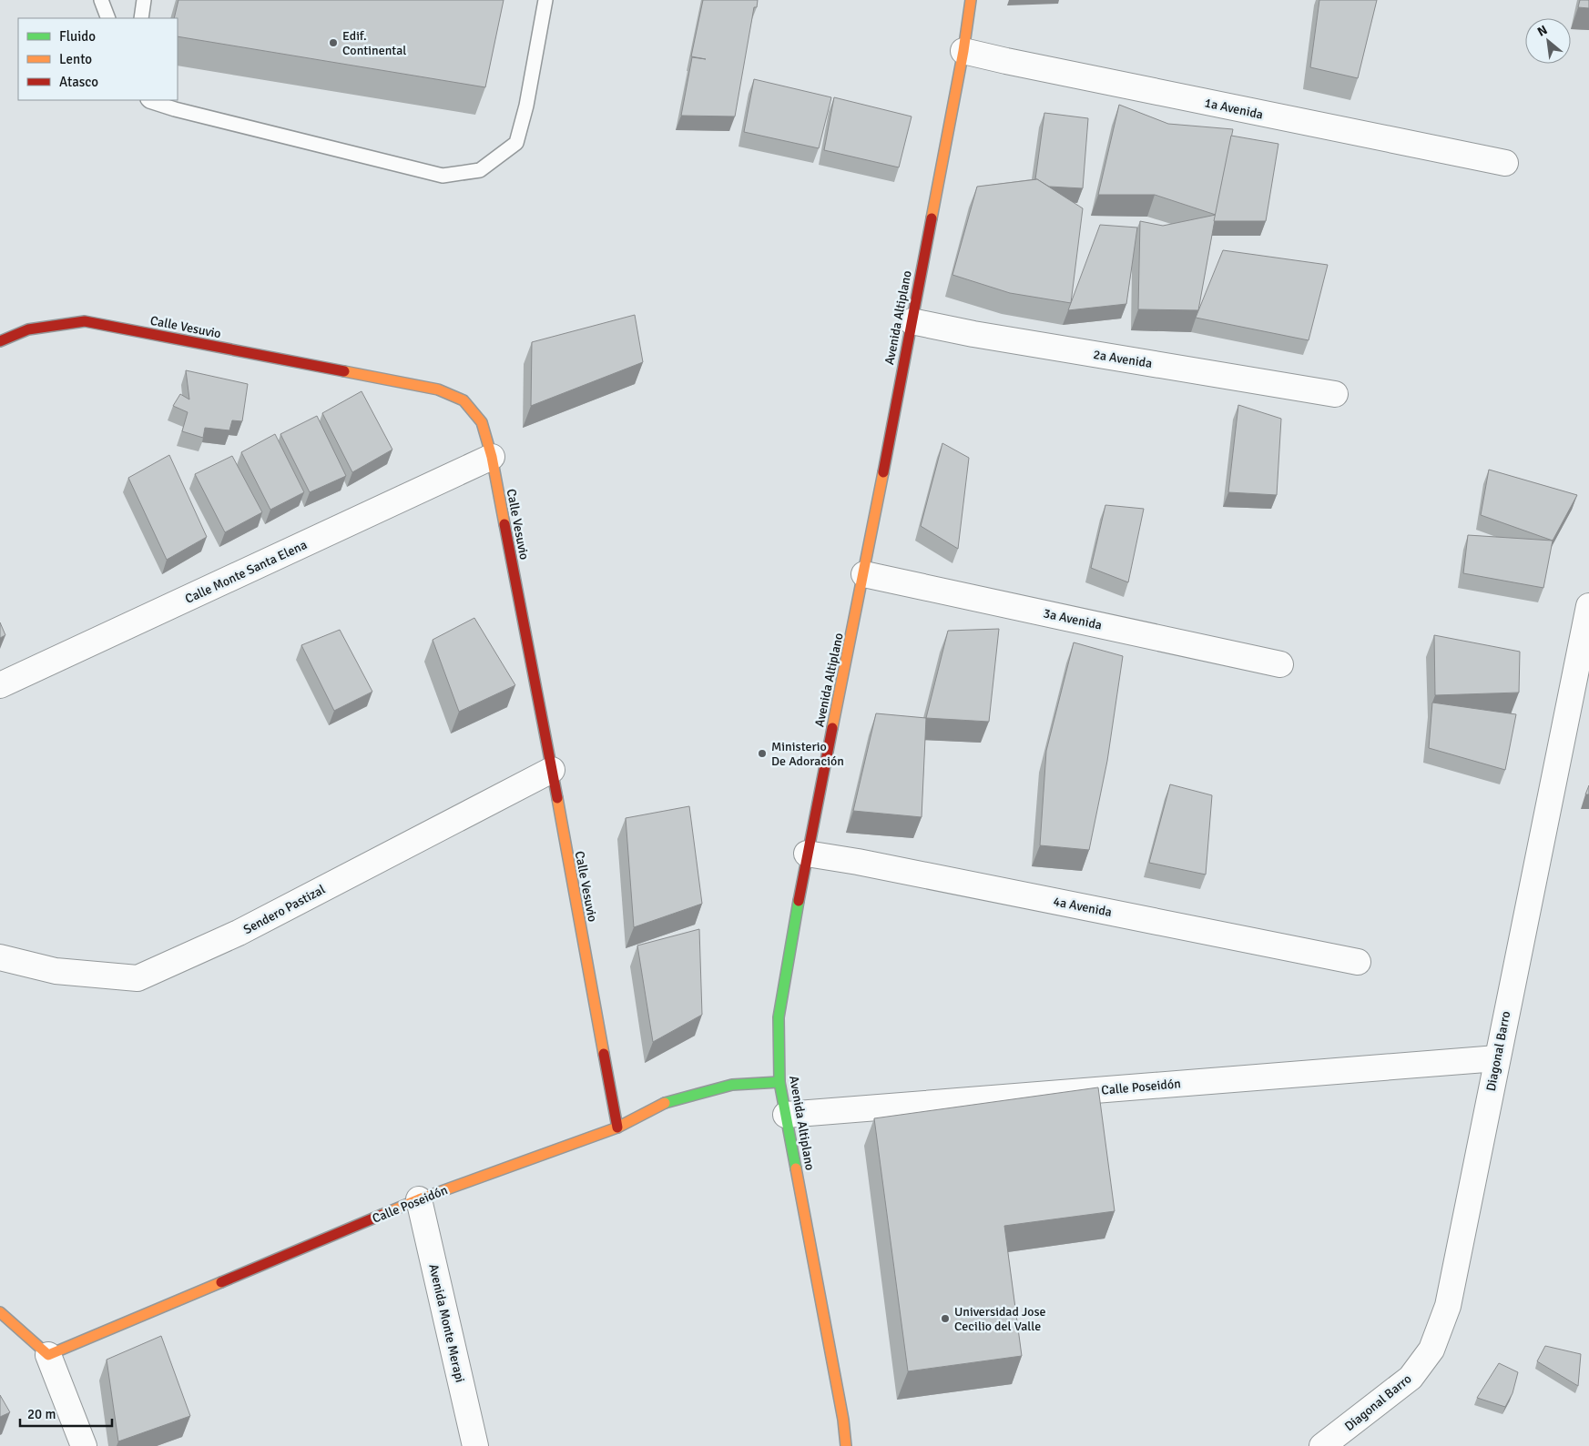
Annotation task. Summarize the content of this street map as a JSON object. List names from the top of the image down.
{
  "streets": {
    "street": [
      "1a Avenida",
      "Avenida Altiplano",
      "Calle Vesuvio",
      "2a Avenida",
      "Calle Monte Santa Elena",
      "3a Avenida",
      "4a Avenida",
      "Sendero Pastizal",
      "Diagonal Barro",
      "Calle Poseidón",
      "Avenida Monte Merapi"
    ]
  },
  "crossings": [
    ["1a Avenida", "Avenida Altiplano"],
    ["Avenida Altiplano", "2a Avenida"],
    ["Avenida Altiplano", "3a Avenida"],
    ["Avenida Altiplano", "4a Avenida"],
    ["Avenida Altiplano", "Calle Poseidón"],
    ["Calle Vesuvio", "Calle Monte Santa Elena"],
    ["Calle Vesuvio", "Sendero Pastizal"],
    ["Calle Vesuvio", "Calle Poseidón"],
    ["Diagonal Barro", "Calle Poseidón"],
    ["Calle Poseidón", "Avenida Monte Merapi"]
  ],
  "places": ["Edif. Continental", "Ministerio De Adoración", "Universidad Jose Cecilio del Valle"],
  "legend": ["Fluido", "Lento", "Atasco"],
  "scale_bar": "20 m",
  "north": "top left"
}
